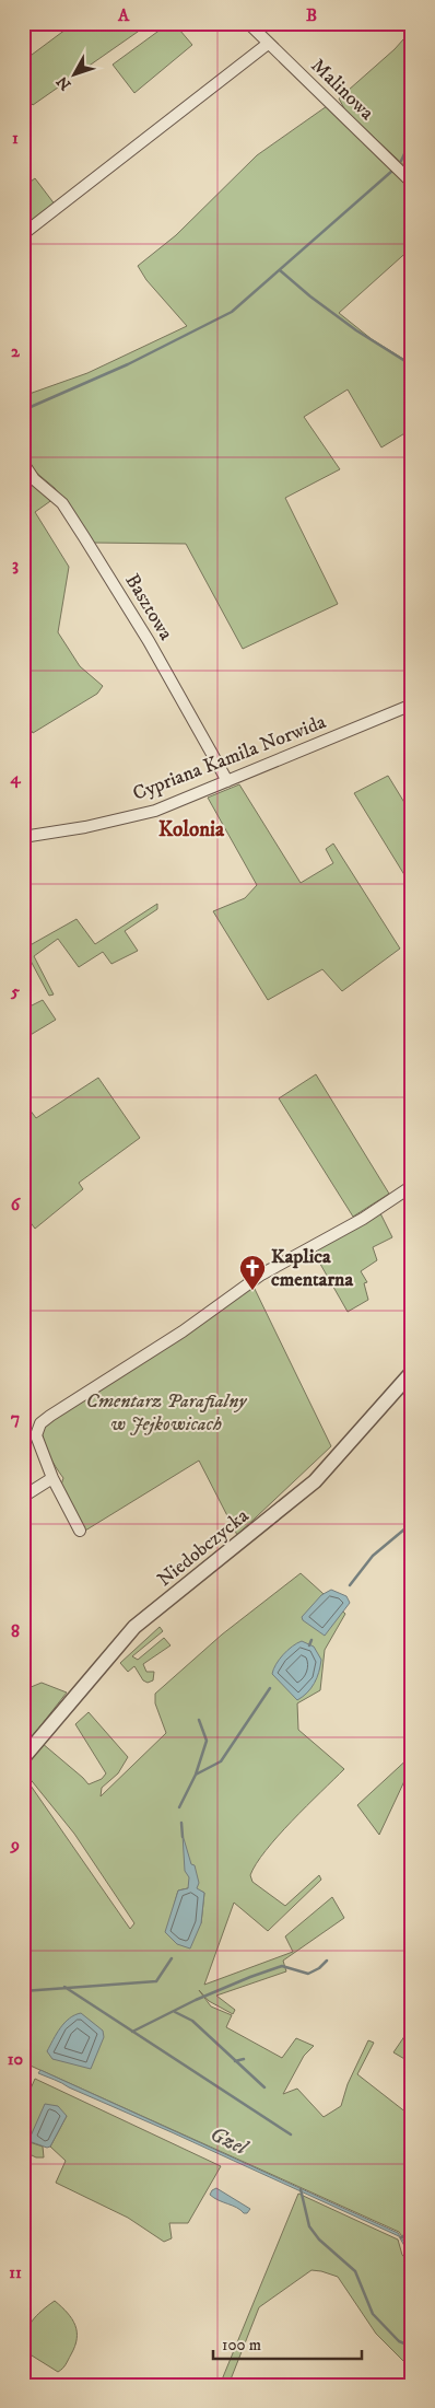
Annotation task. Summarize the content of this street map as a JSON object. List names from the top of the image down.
{
  "streets": {
    "street": [
      "Malinowa",
      "Basztowa",
      "Cypriana Kamila Norwida",
      "Niedobczycka"
    ]
  },
  "crossings": [
    ["Basztowa", "Cypriana Kamila Norwida"]
  ],
  "districts": ["Kolonia"],
  "water": ["Gzel"],
  "parks": ["Cmentarz Parafialny w Jejkowicach"],
  "places": {
    "church": ["Kaplica cmentarna"]
  },
  "scale_bar": "100 m",
  "north": "bottom left",
  "grid": {
    "columns": ["A", "B"],
    "rows": [
      "1",
      "2",
      "3",
      "4",
      "5",
      "6",
      "7",
      "8",
      "9",
      "10",
      "11"
    ]
  }
}
